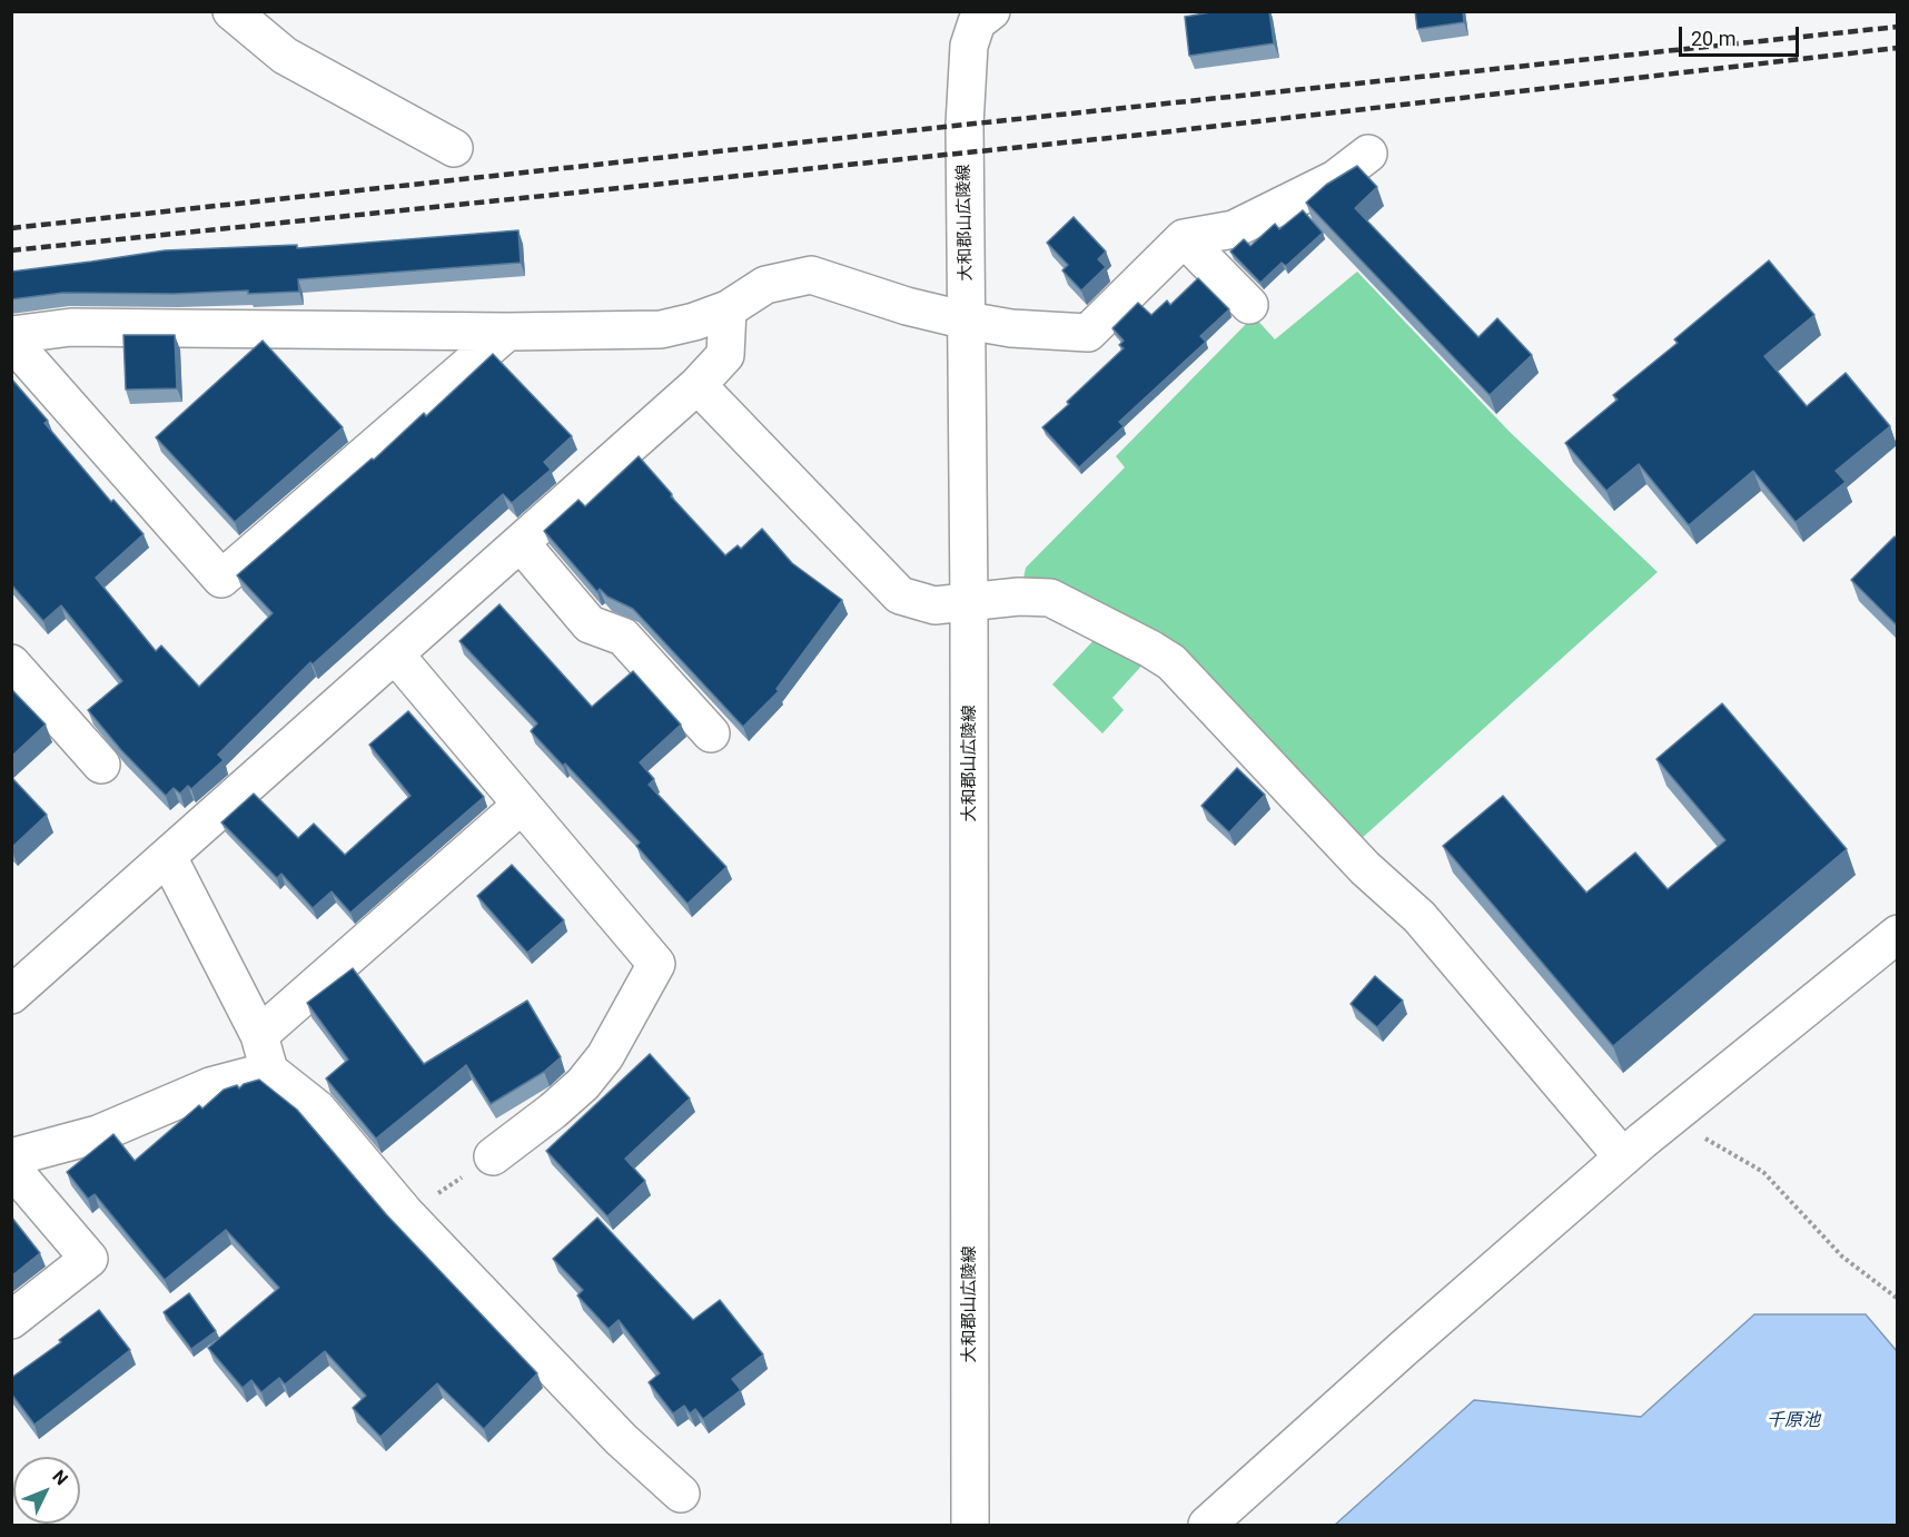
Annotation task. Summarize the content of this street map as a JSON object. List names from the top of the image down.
{
  "streets": {
    "street": ["大和郡山広陵線"]
  },
  "water": ["千原池"],
  "scale_bar": "20 m",
  "north": "top right"
}
